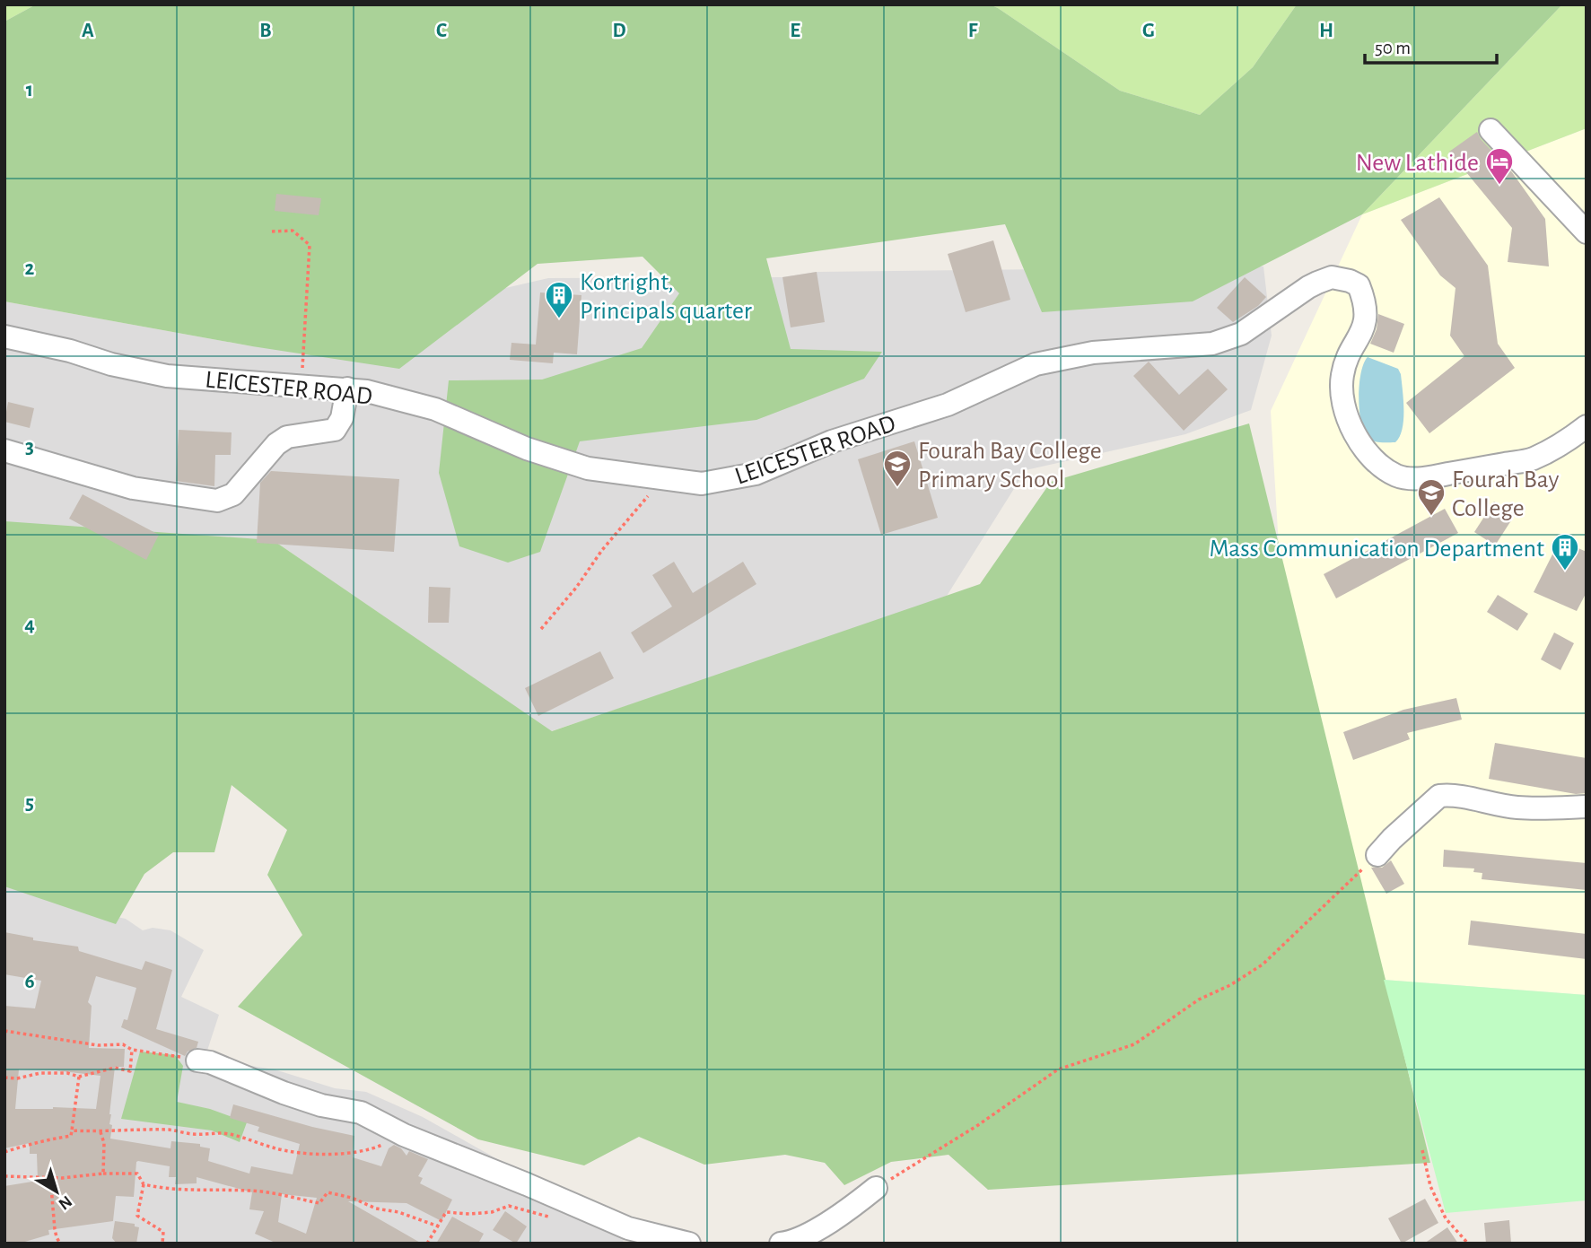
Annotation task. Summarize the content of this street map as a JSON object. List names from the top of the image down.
{
  "streets": {
    "street": ["LEICESTER ROAD"]
  },
  "places": {
    "hotel": ["New Lathide"],
    "building": ["Kortright, Principals quarter", "Mass Communication Department"],
    "school or university": ["Fourah Bay College Primary School", "Fourah Bay College"]
  },
  "scale_bar": "50 m",
  "north": "bottom right",
  "grid": {
    "columns": [
      "A",
      "B",
      "C",
      "D",
      "E",
      "F",
      "G",
      "H"
    ],
    "rows": [
      "1",
      "2",
      "3",
      "4",
      "5",
      "6"
    ]
  }
}
